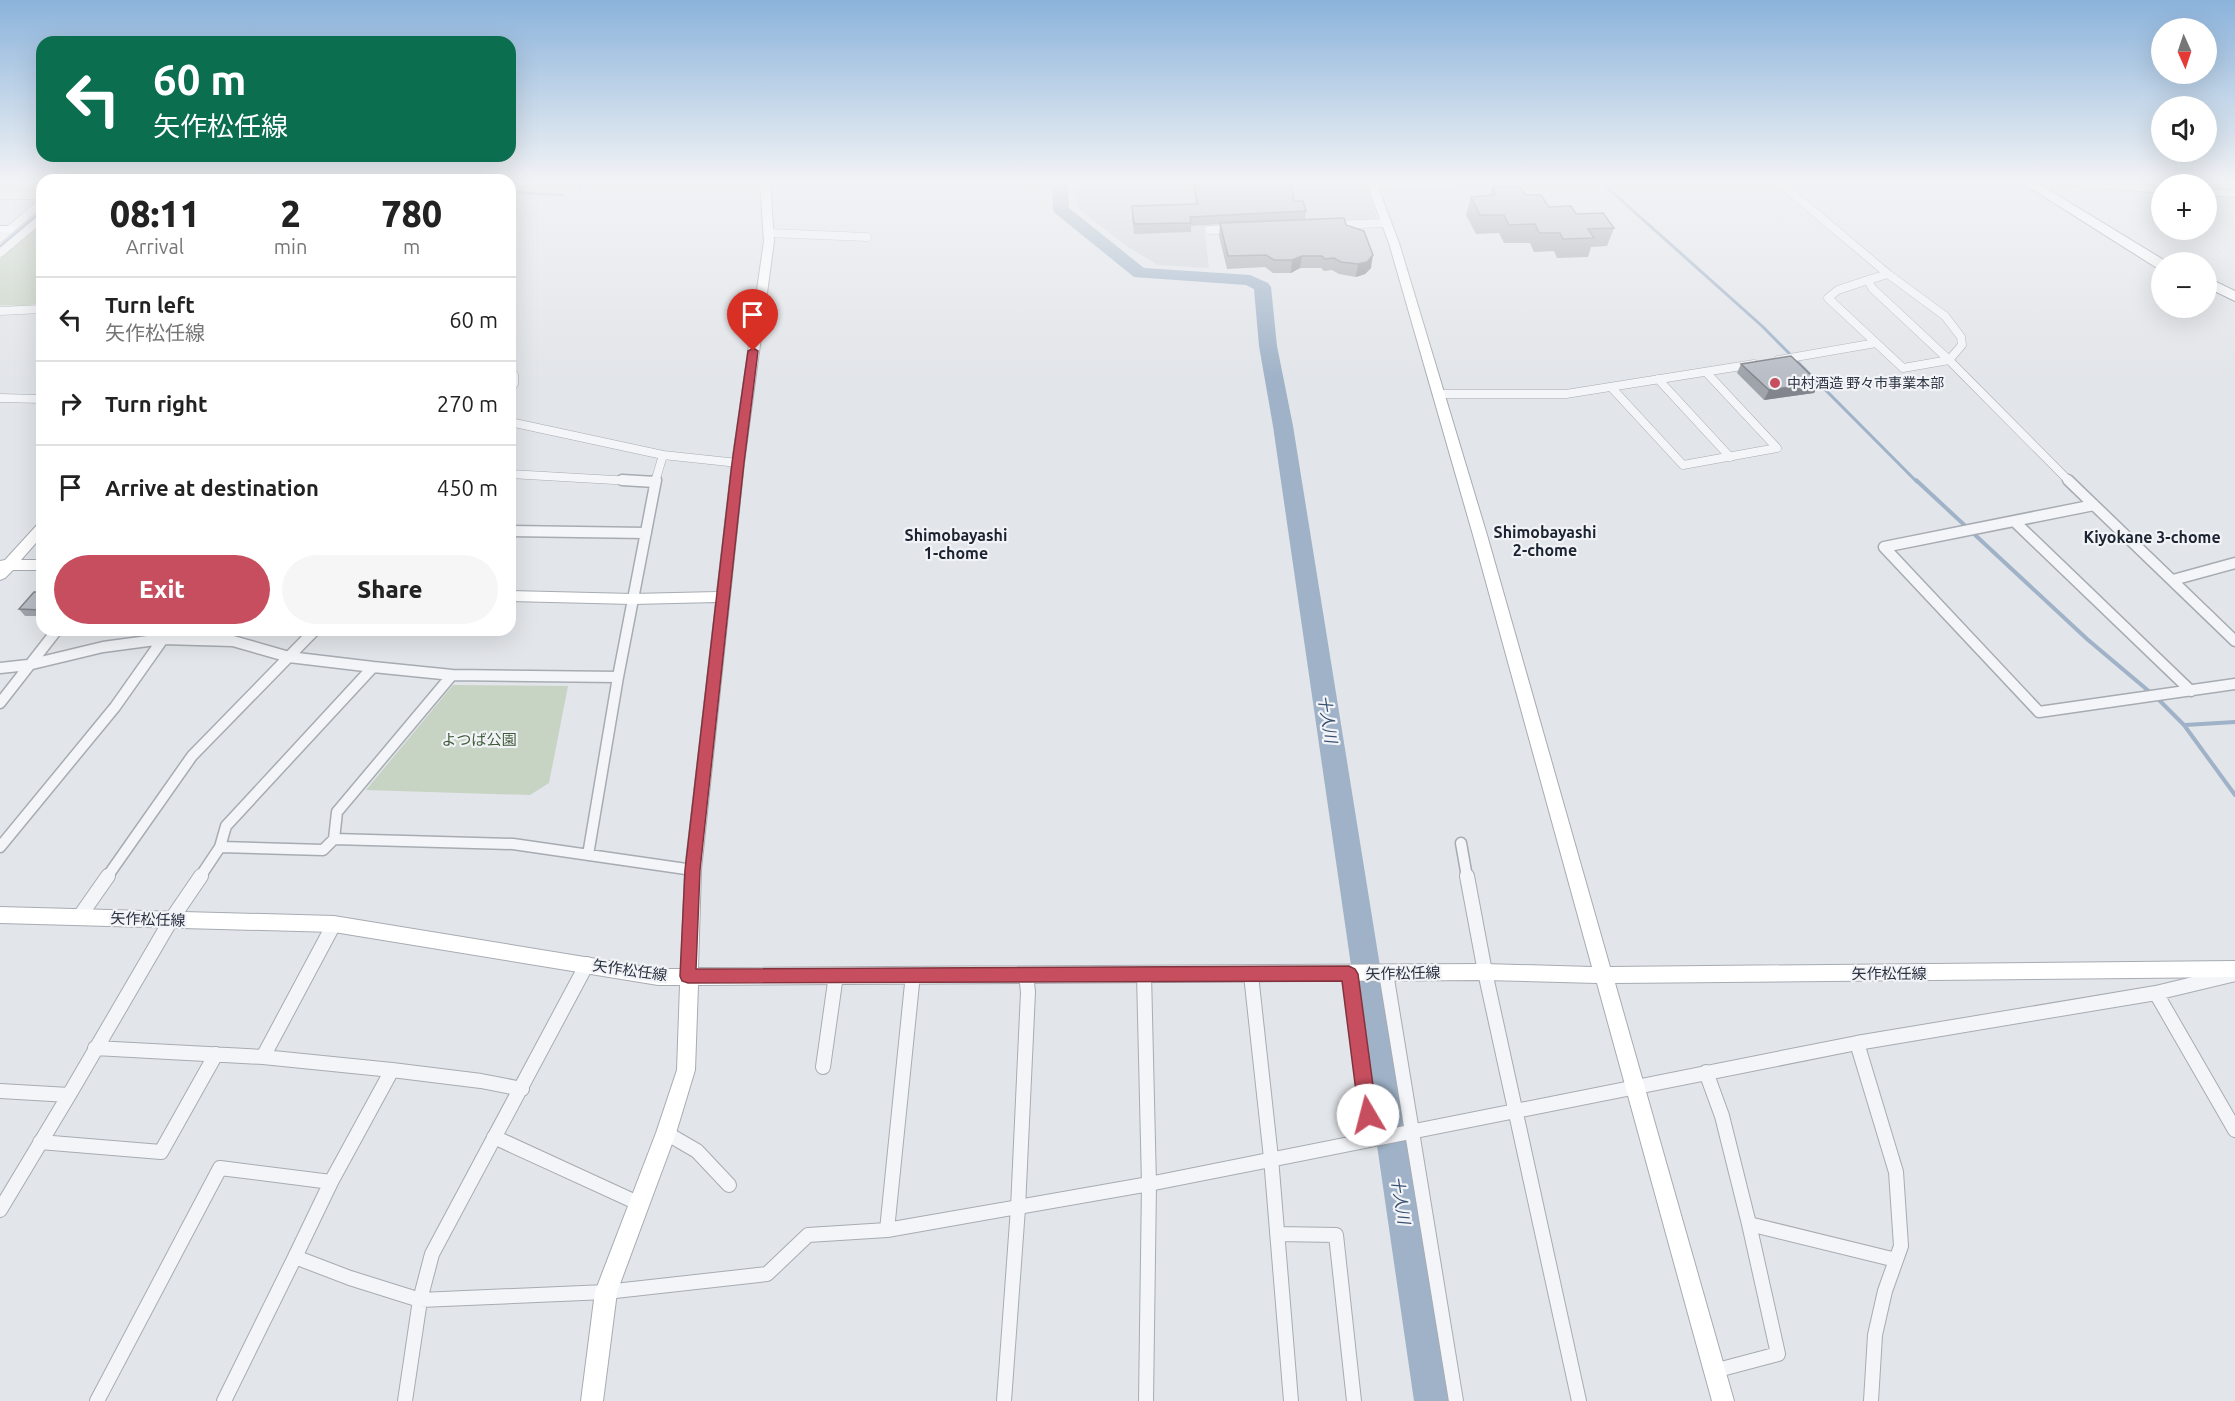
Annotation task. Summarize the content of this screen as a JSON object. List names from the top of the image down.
{
  "streets": {
    "street": ["矢作松任線"]
  },
  "districts": ["Shimobayashi 2-chome", "Shimobayashi 1-chome", "Kiyokane 3-chome"],
  "water": ["十人川"],
  "parks": ["よつば公園"],
  "places": ["中村酒造 野々市事業本部"],
  "north": "bottom",
  "page": {
    "map_buttons": ["+", "−"],
    "turn": ["60 m", "矢作松任線"],
    "eta": [
      "08:11",
      "Arrival",
      "2",
      "min",
      "780",
      "m"
    ],
    "list": [
      {
        "name": "Turn left",
        "note": "矢作松任線",
        "value": "60 m"
      },
      {
        "name": "Turn right",
        "value": "270 m"
      },
      {
        "name": "Arrive at destination",
        "value": "450 m"
      }
    ],
    "buttons": ["Exit", "Share"]
  }
}
